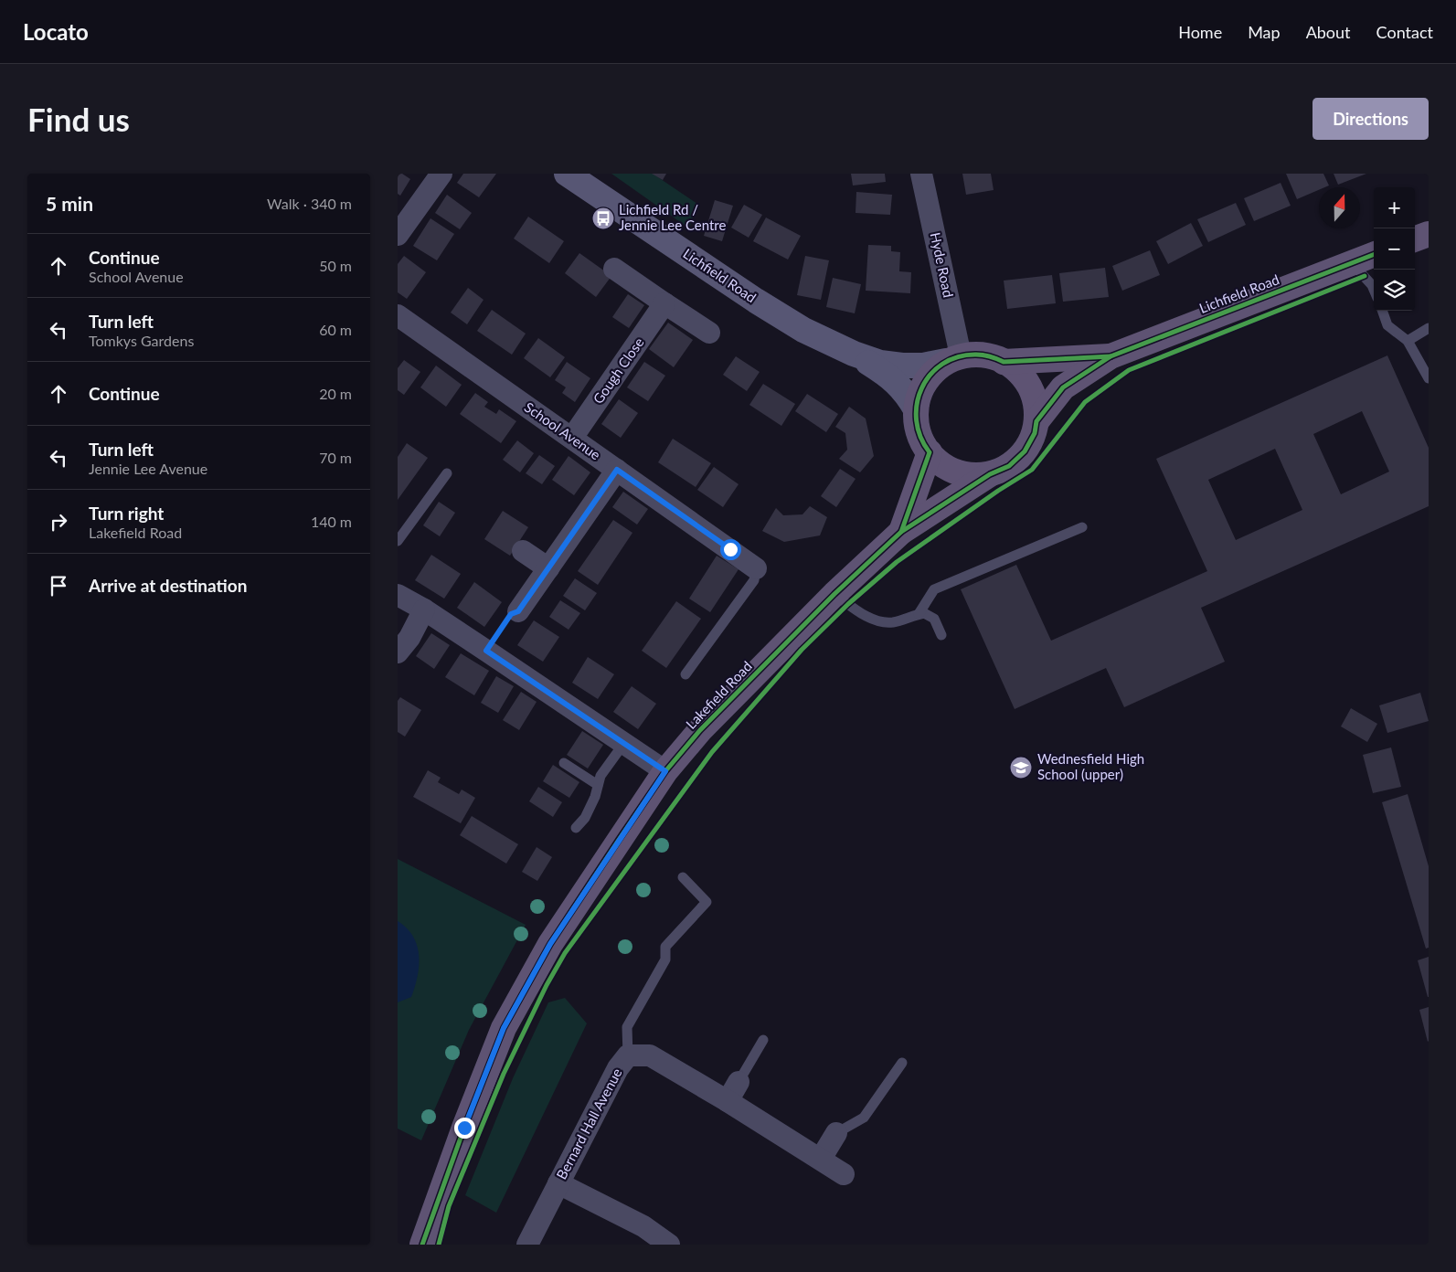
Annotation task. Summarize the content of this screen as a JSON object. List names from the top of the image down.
{
  "streets": {
    "main road": ["Lichfield Road", "Lakefield Road"],
    "street": [
      "Hyde Road",
      "Gough Close",
      "School Avenue",
      "Bernard Hall Avenue"
    ]
  },
  "crossings": [
    ["Hyde Road", "Lichfield Road"],
    ["Hyde Road", "Lakefield Road"],
    ["Lichfield Road", "Lakefield Road"],
    ["Gough Close", "School Avenue"]
  ],
  "places": {
    "bus stop": ["Lichfield Rd / Jennie Lee Centre"],
    "school or university": ["Wednesfield High School (upper)"]
  },
  "north": "top",
  "page": {
    "header": "Locato",
    "nav": [
      "Home",
      "Map",
      "About",
      "Contact"
    ],
    "buttons": "Directions",
    "title": "Find us",
    "heading": ["5 min", "Walk · 340 m"],
    "map_buttons": ["+", "−"],
    "list": [
      ["Continue", "School Avenue", "50 m"],
      ["Turn left", "Tomkys Gardens", "60 m"],
      ["Continue", "20 m"],
      ["Turn left", "Jennie Lee Avenue", "70 m"],
      ["Turn right", "Lakefield Road", "140 m"],
      "Arrive at destination"
    ]
  }
}
